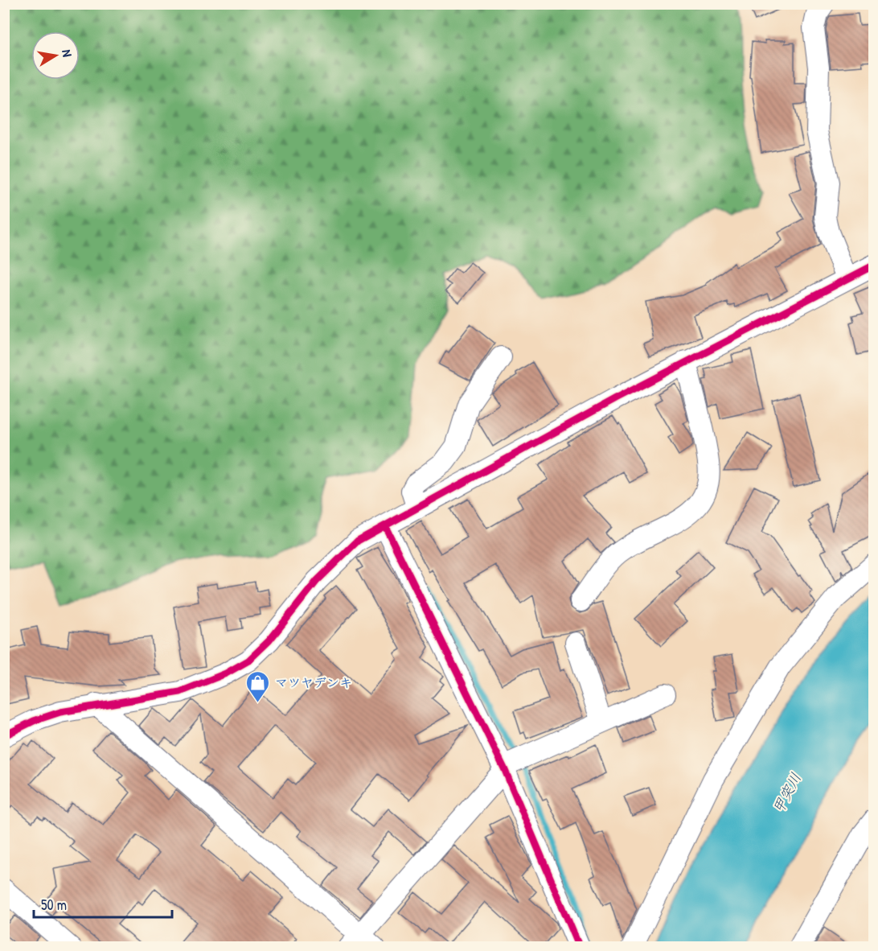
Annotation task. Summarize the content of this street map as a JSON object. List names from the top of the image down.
{
  "water": ["甲突川"],
  "places": {
    "shop": ["マツヤデンキ"]
  },
  "scale_bar": "50 m",
  "north": "right"
}
